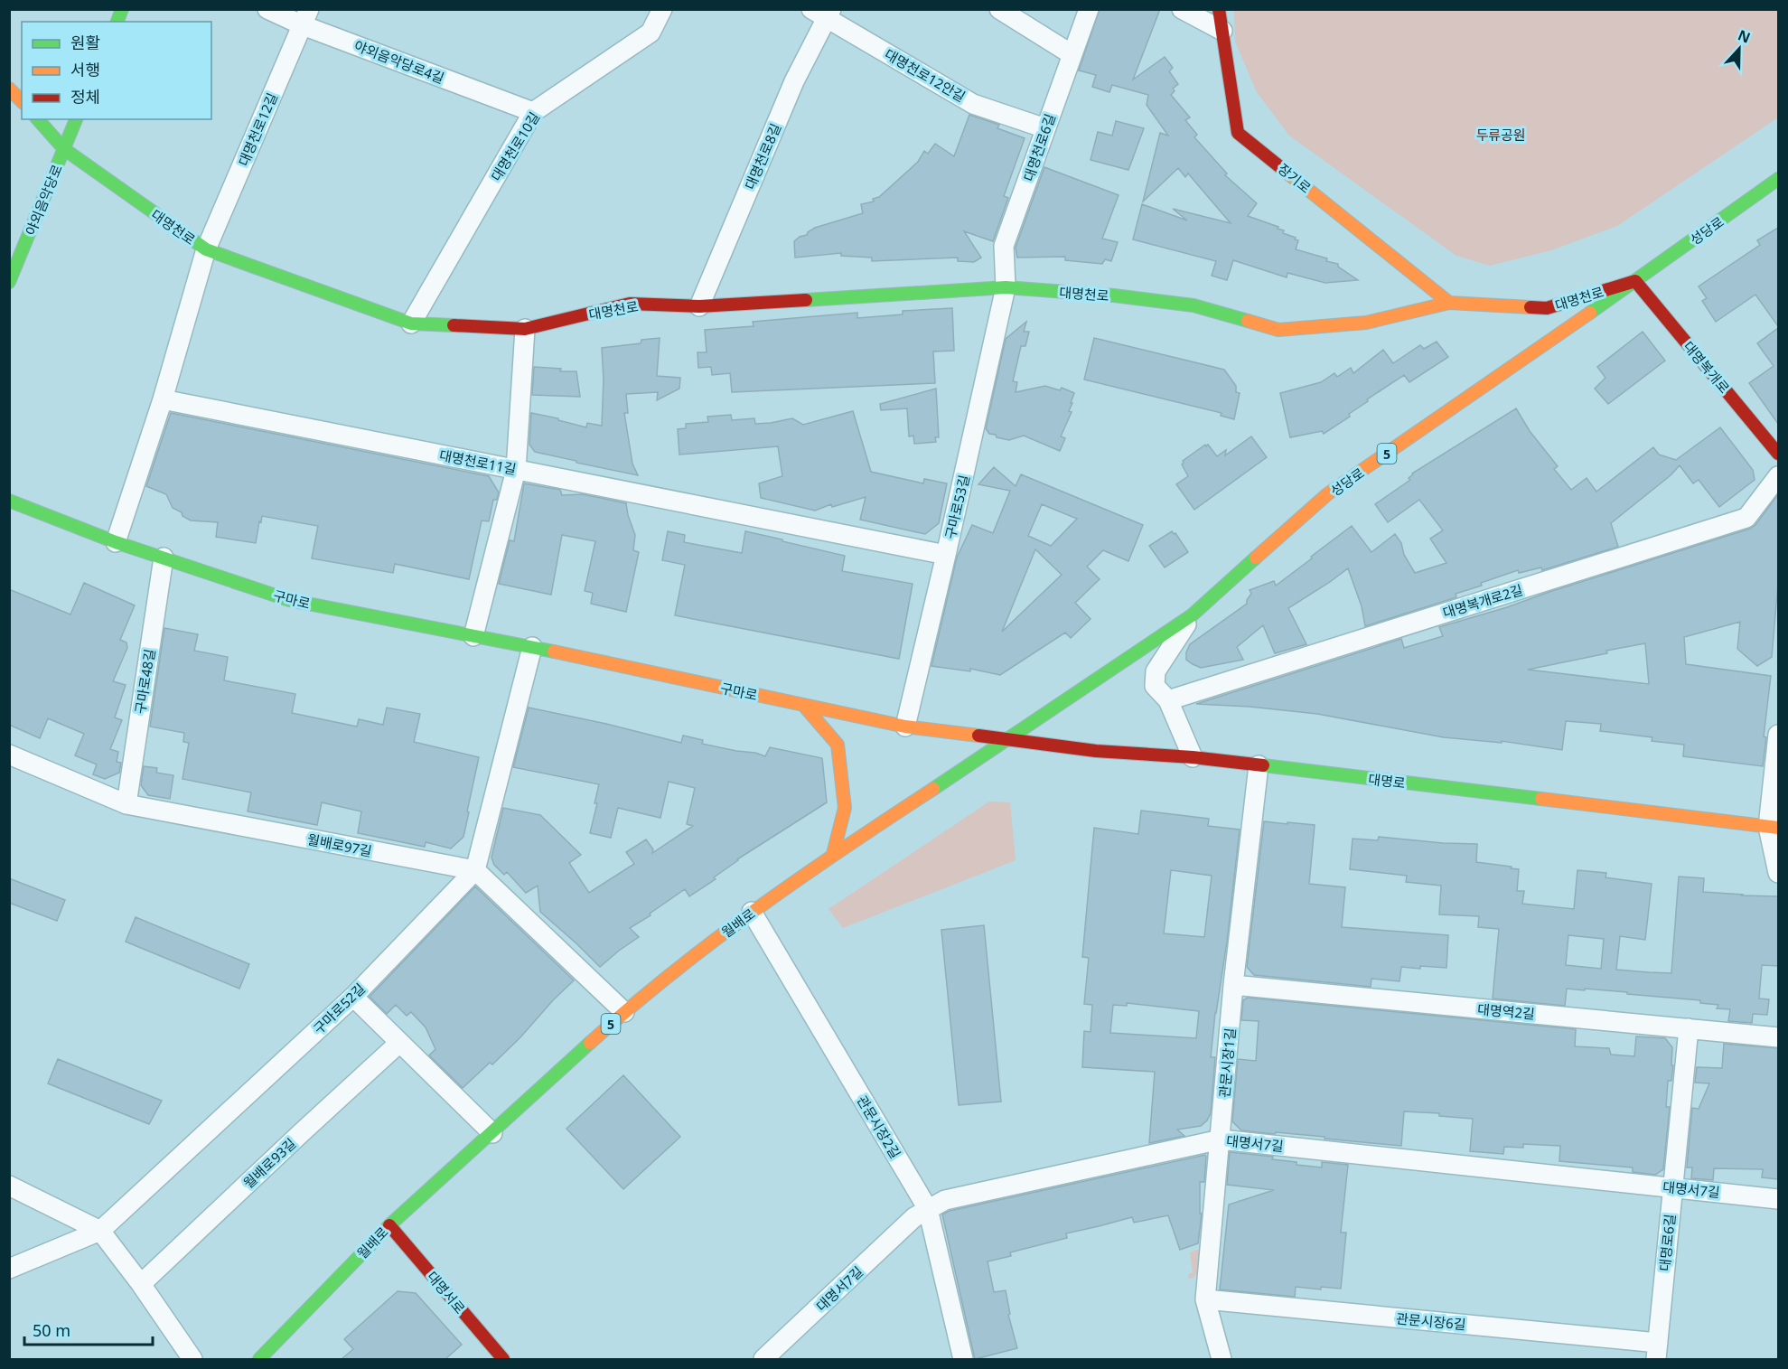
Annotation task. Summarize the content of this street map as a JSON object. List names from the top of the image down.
{
  "streets": {
    "main road": [
      "장기로",
      "야외음악당로",
      "대명천로",
      "성당로",
      "대명복개로",
      "5",
      "구마로",
      "대명로",
      "월배로",
      "대명서로"
    ],
    "street": [
      "야외음악당로4길",
      "대명천로12안길",
      "대명천로12길",
      "대명천로10길",
      "대명천로6길",
      "대명천로8길",
      "대명천로11길",
      "구마로53길",
      "대명복개로2길",
      "구마로48길",
      "월배로97길",
      "구마로52길",
      "대명역2길",
      "관문시장1길",
      "관문시장2길",
      "대명서7길",
      "월배로93길",
      "대명로6길",
      "관문시장6길"
    ]
  },
  "crossings": [
    ["야외음악당로4길", "대명천로12길"],
    ["야외음악당로4길", "대명천로10길"],
    ["대명천로12안길", "대명천로6길"],
    ["대명천로12안길", "대명천로8길"],
    ["대명천로12길", "대명천로"],
    ["대명천로10길", "대명천로"],
    ["대명천로6길", "대명천로"],
    ["대명천로6길", "구마로53길"],
    ["대명천로8길", "대명천로"],
    ["장기로", "대명천로"],
    ["야외음악당로", "대명천로"],
    ["대명천로", "성당로"],
    ["대명천로", "대명복개로"],
    ["대명천로", "구마로53길"],
    ["성당로", "대명복개로"],
    ["성당로", "구마로"],
    ["성당로", "대명로"],
    ["성당로", "월배로"],
    ["대명천로11길", "구마로53길"],
    ["구마로53길", "구마로"],
    ["구마로", "구마로48길"],
    ["구마로", "대명로"],
    ["구마로", "월배로"],
    ["구마로", "구마로52길"],
    ["구마로48길", "월배로97길"],
    ["대명로", "월배로"],
    ["대명로", "관문시장1길"],
    ["월배로97길", "구마로52길"],
    ["월배로", "관문시장2길"],
    ["월배로", "대명서로"],
    ["대명역2길", "관문시장1길"],
    ["대명역2길", "대명로6길"],
    ["관문시장1길", "대명서7길"],
    ["관문시장1길", "관문시장6길"],
    ["관문시장2길", "대명서7길"],
    ["대명서7길", "대명로6길"],
    ["대명로6길", "관문시장6길"]
  ],
  "parks": ["두류공원"],
  "legend": ["원활", "서행", "정체"],
  "scale_bar": "50 m",
  "north": "top"
}
